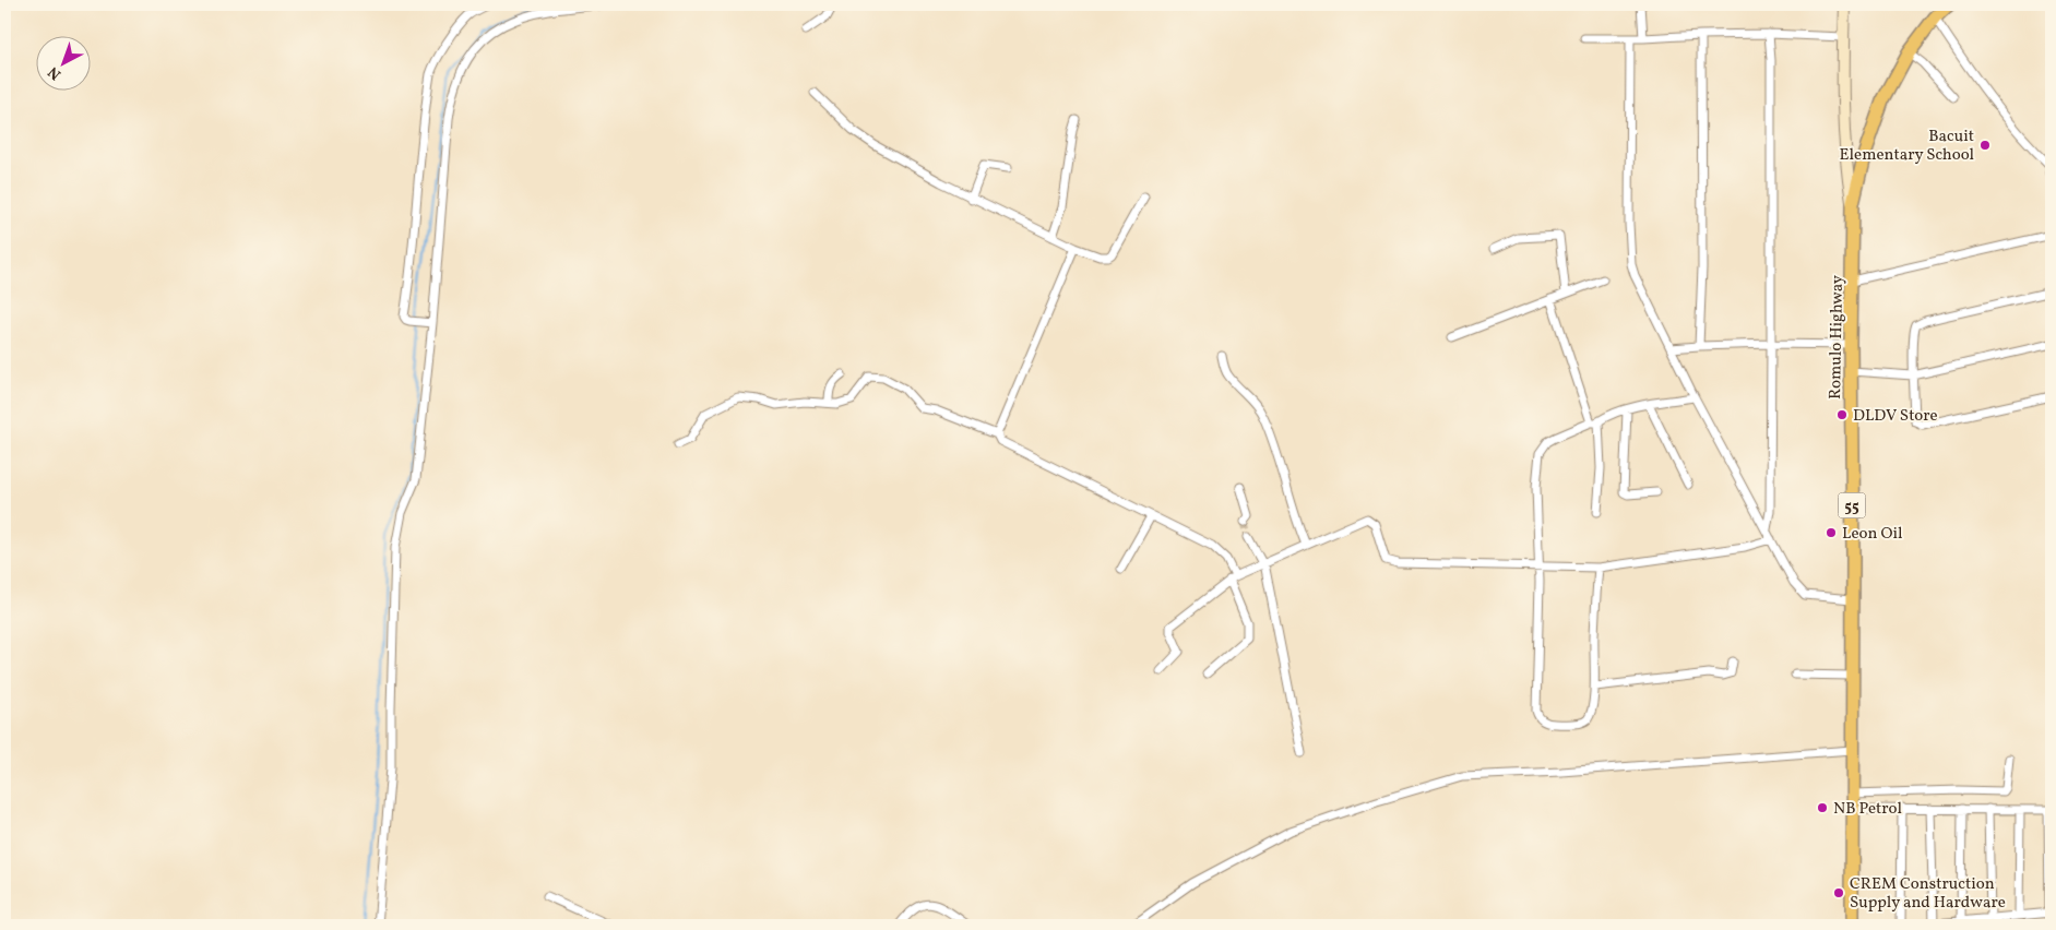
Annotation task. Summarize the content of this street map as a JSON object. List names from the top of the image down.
{
  "streets": {
    "highway": ["Romulo Highway", "55"]
  },
  "places": [
    "Bacuit Elementary School",
    "DLDV Store",
    "Leon Oil",
    "NB Petrol",
    "CREM Construction Supply and Hardware"
  ],
  "north": "bottom left"
}
